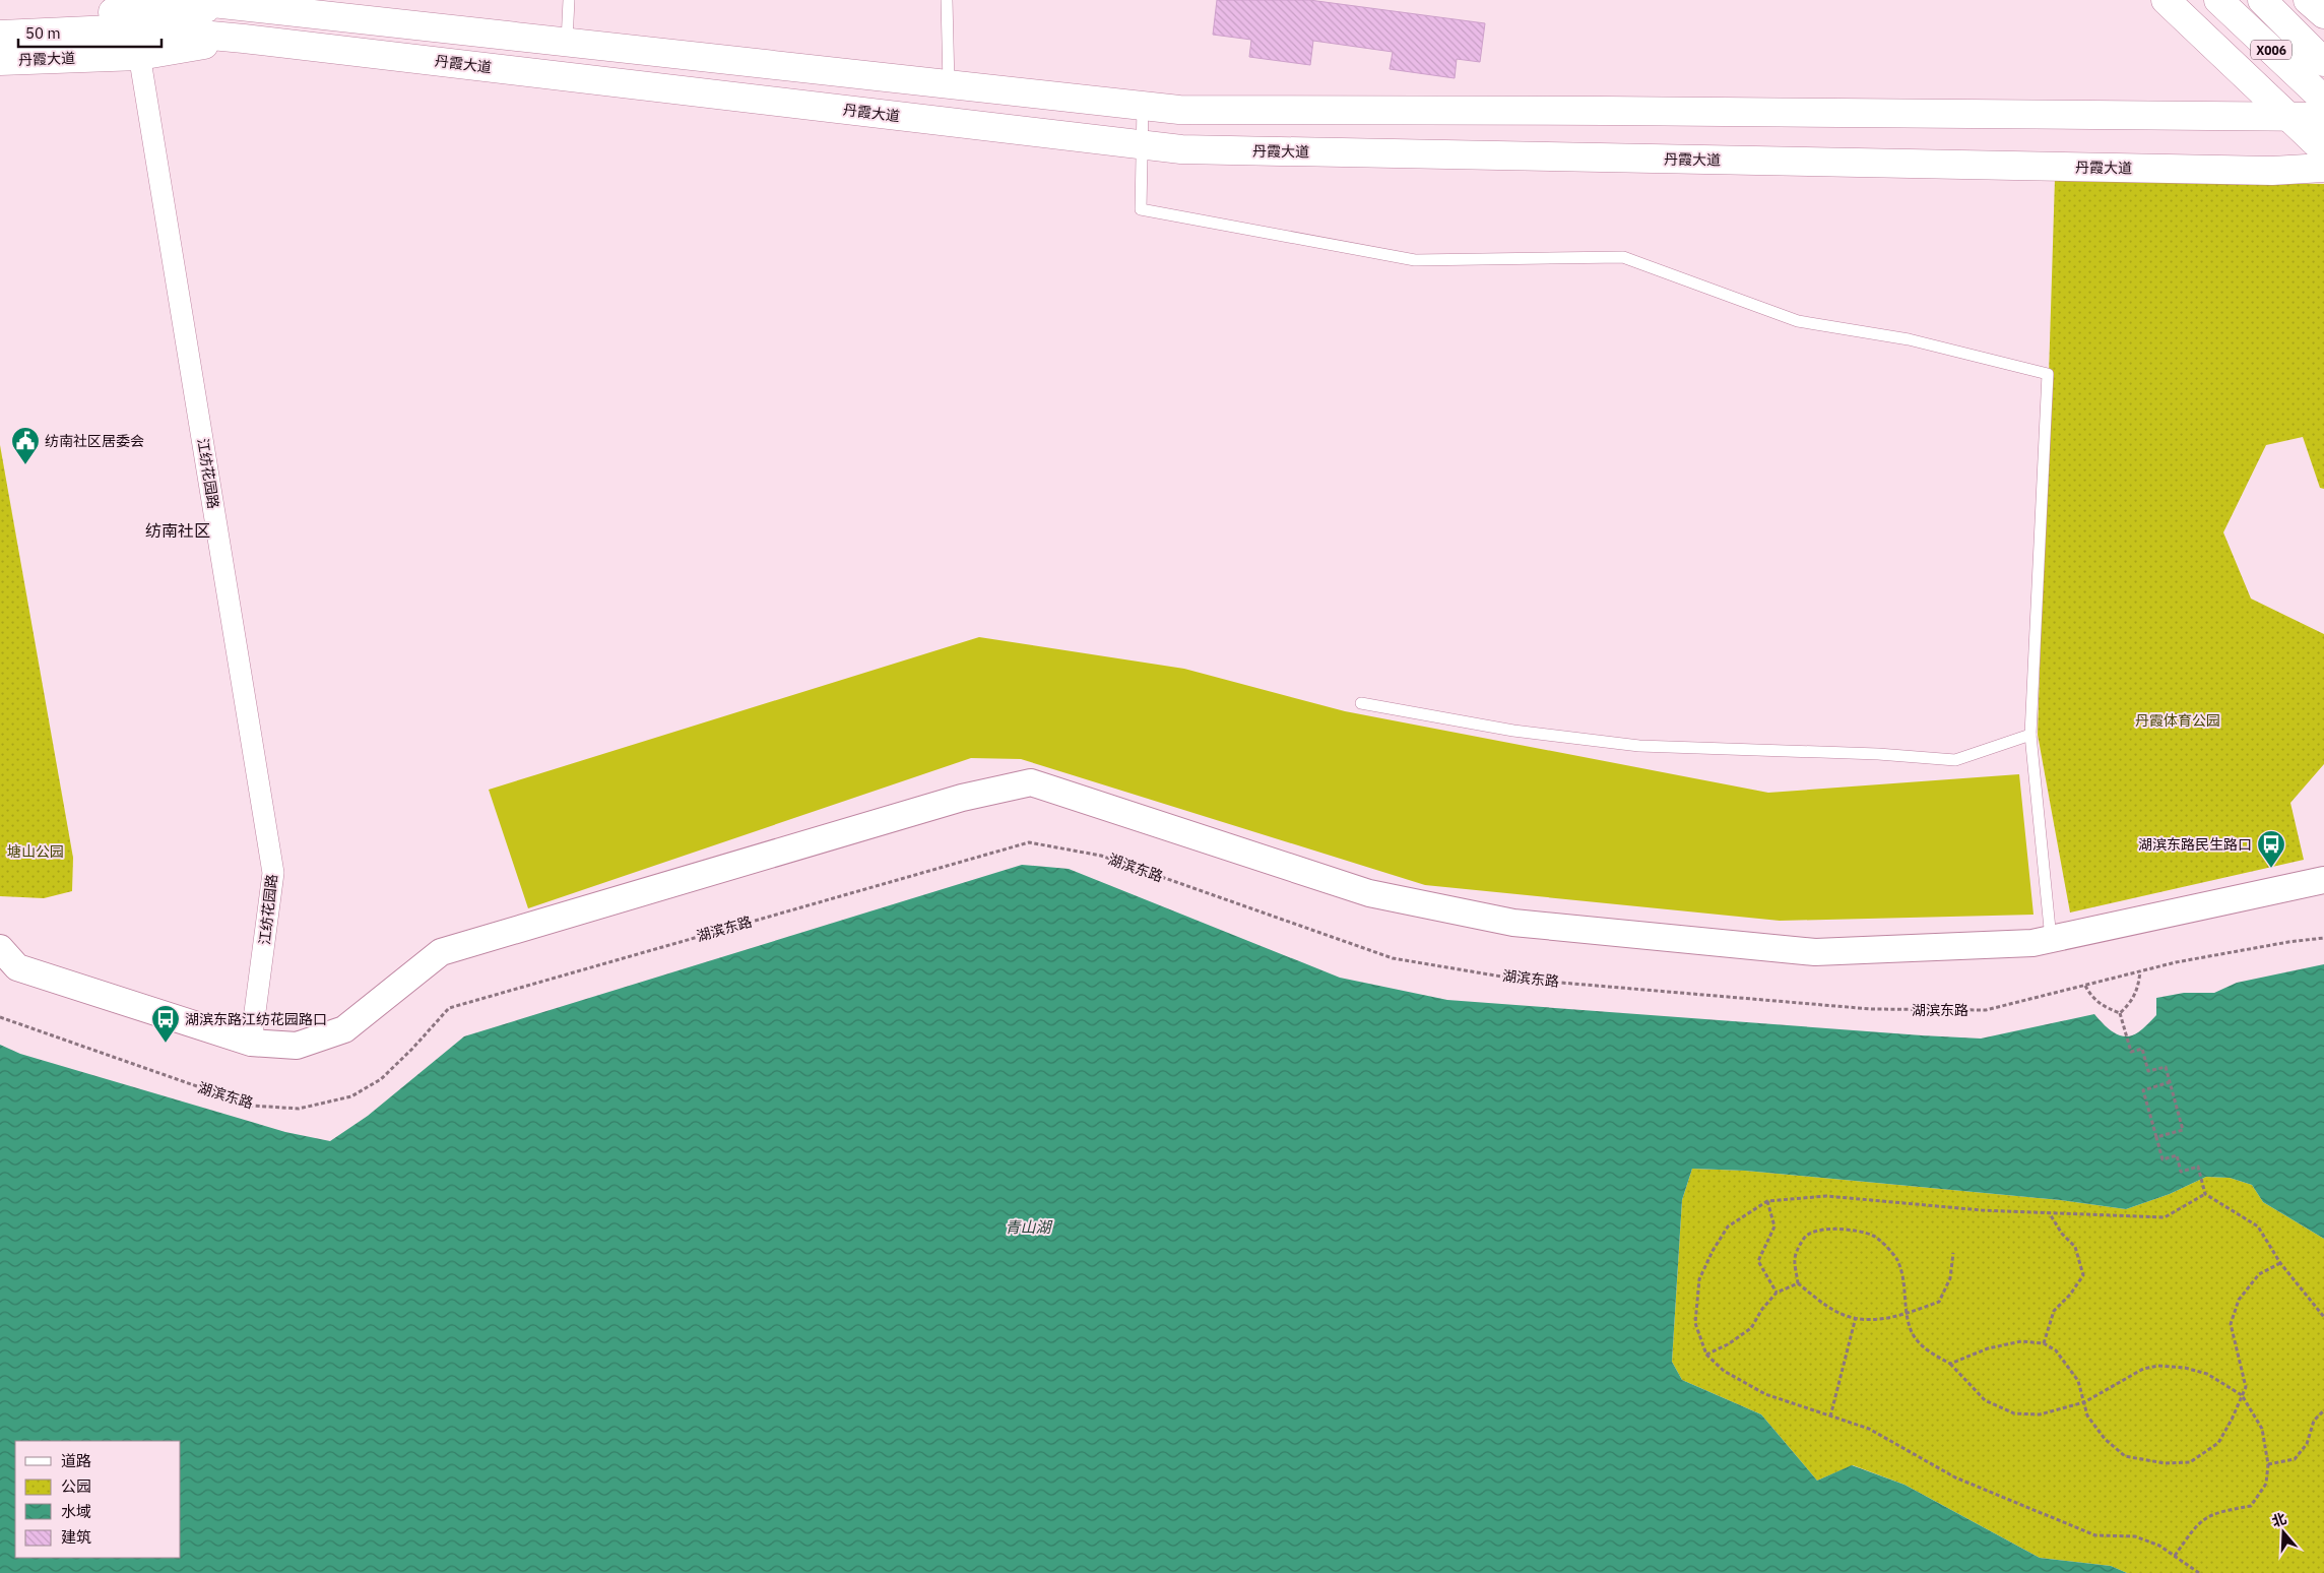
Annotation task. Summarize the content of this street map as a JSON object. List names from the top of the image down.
{
  "streets": {
    "main road": ["X006", "丹霞大道"],
    "street": ["江纺花园路"],
    "path": ["湖滨东路"]
  },
  "crossings": [
    ["丹霞大道", "江纺花园路"]
  ],
  "districts": ["纺南社区"],
  "water": ["青山湖"],
  "parks": ["丹霞体育公园", "塘山公园"],
  "places": {
    "public building": ["纺南社区居委会"],
    "bus stop": ["湖滨东路民生路口", "湖滨东路江纺花园路口"]
  },
  "legend": [
    "道路",
    "公园",
    "水域",
    "建筑"
  ],
  "scale_bar": "50 m",
  "north": "top"
}
